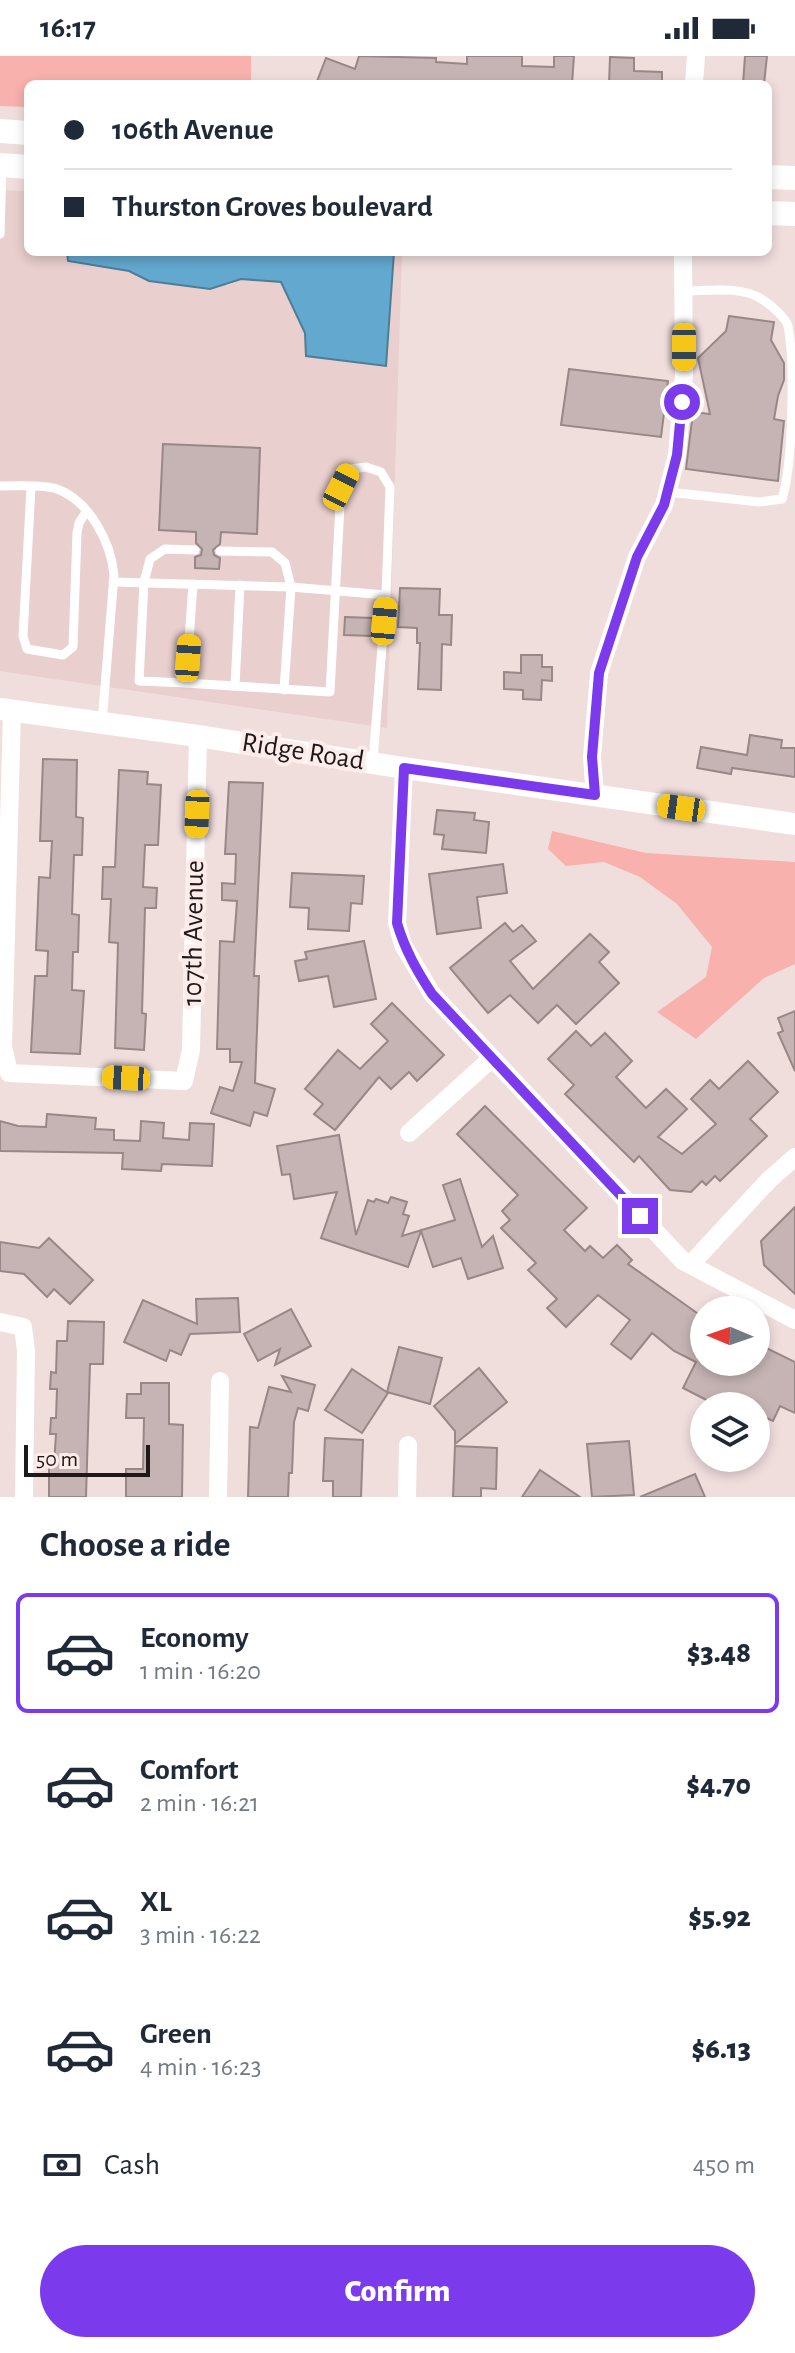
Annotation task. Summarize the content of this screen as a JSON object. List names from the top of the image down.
{
  "streets": {
    "street": ["Ridge Road", "107th Avenue"]
  },
  "crossings": [
    ["Ridge Road", "107th Avenue"]
  ],
  "scale_bar": "50 m",
  "north": "left",
  "page": {
    "status": "16:17",
    "banner": ["106th Avenue", "Thurston Groves boulevard"],
    "scale": "50 m",
    "heading": "Choose a ride",
    "list": [
      {
        "name": "Economy",
        "note": "1 min · 16:20",
        "value": "$3.48"
      },
      {
        "name": "Comfort",
        "note": "2 min · 16:21",
        "value": "$4.70"
      },
      {
        "name": "XL",
        "note": "3 min · 16:22",
        "value": "$5.92"
      },
      {
        "name": "Green",
        "note": "4 min · 16:23",
        "value": "$6.13"
      }
    ],
    "pay": ["Cash", "450 m"],
    "buttons": "Confirm"
  }
}
